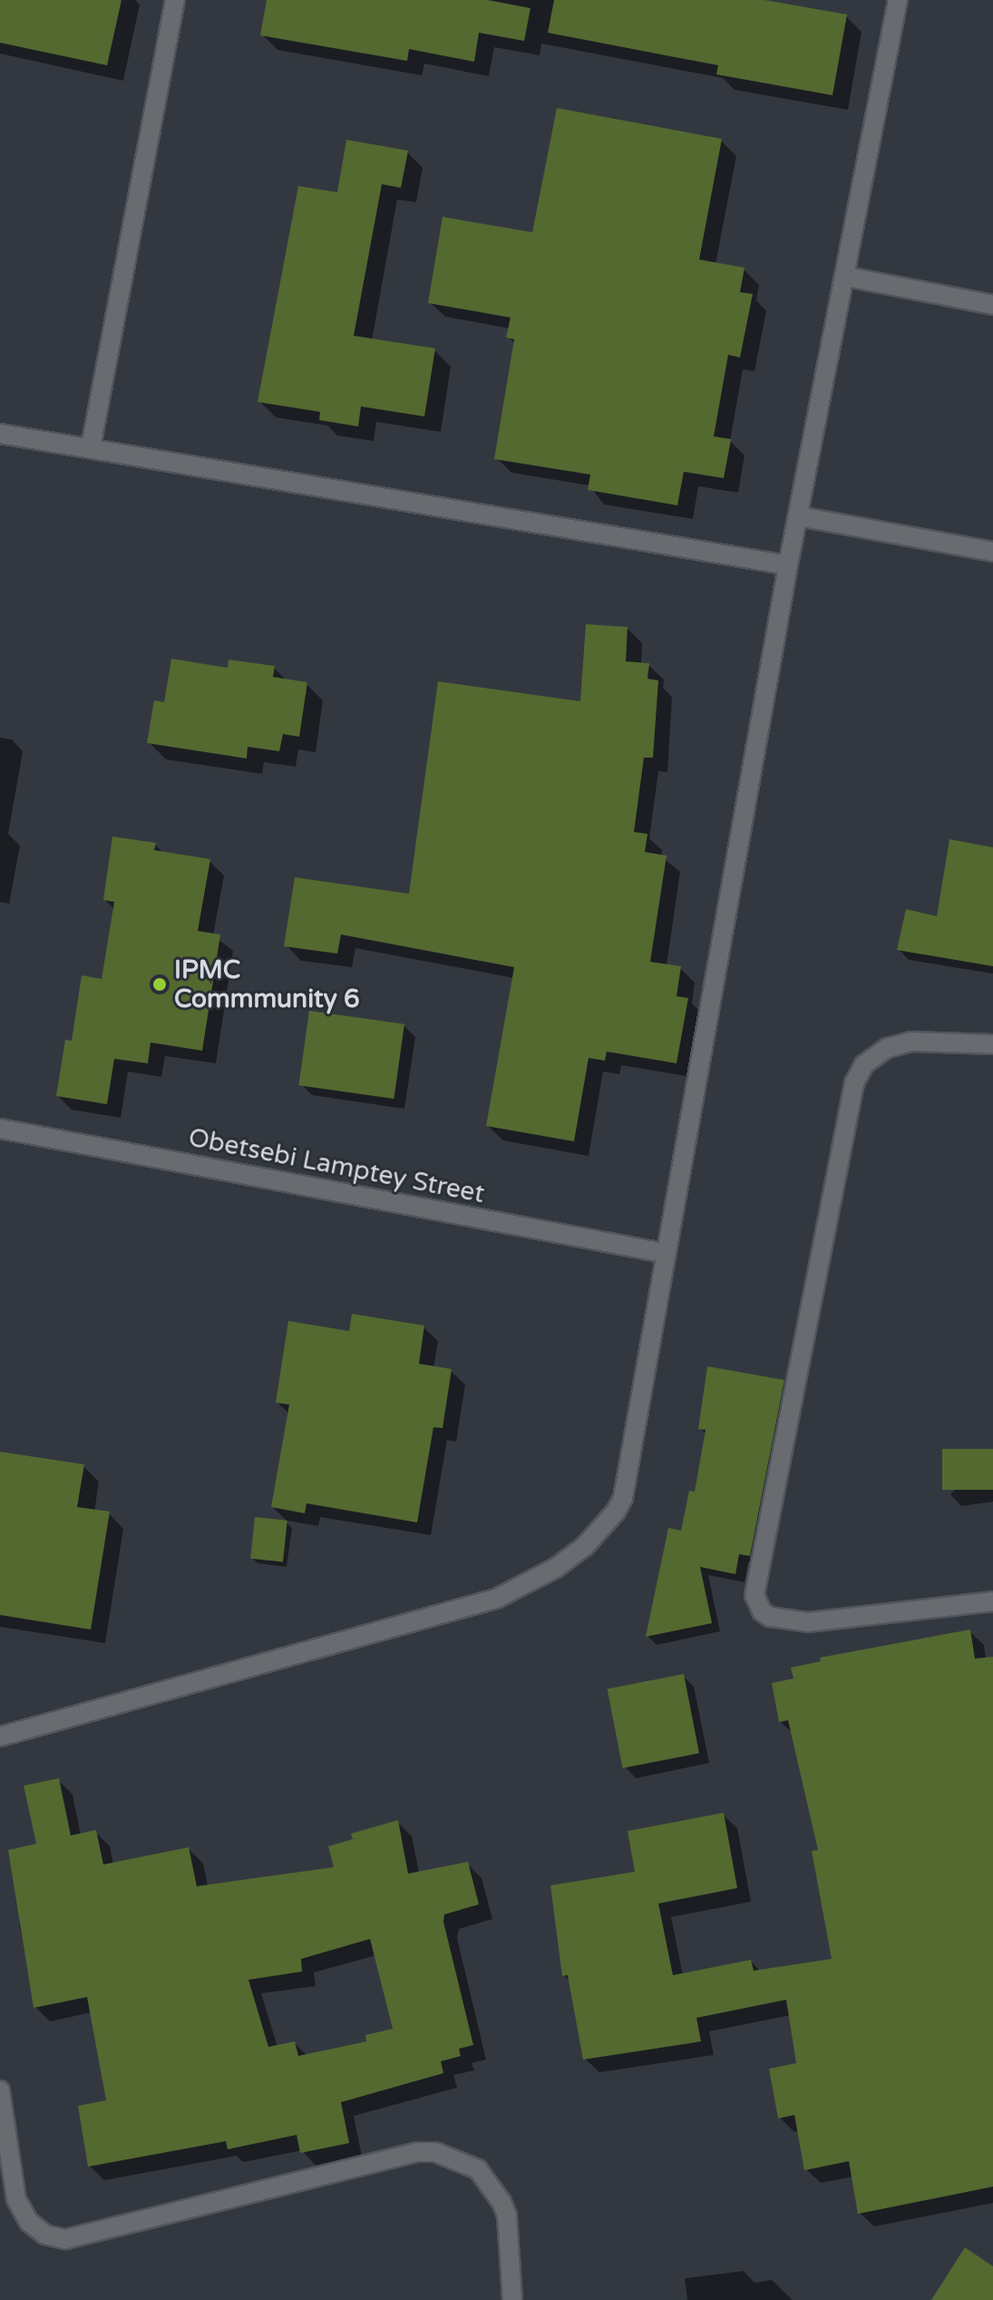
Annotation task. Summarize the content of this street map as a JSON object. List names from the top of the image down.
{
  "streets": {
    "street": ["Obetsebi Lamptey Street"]
  },
  "places": ["IPMC Commmunity 6"]
}
